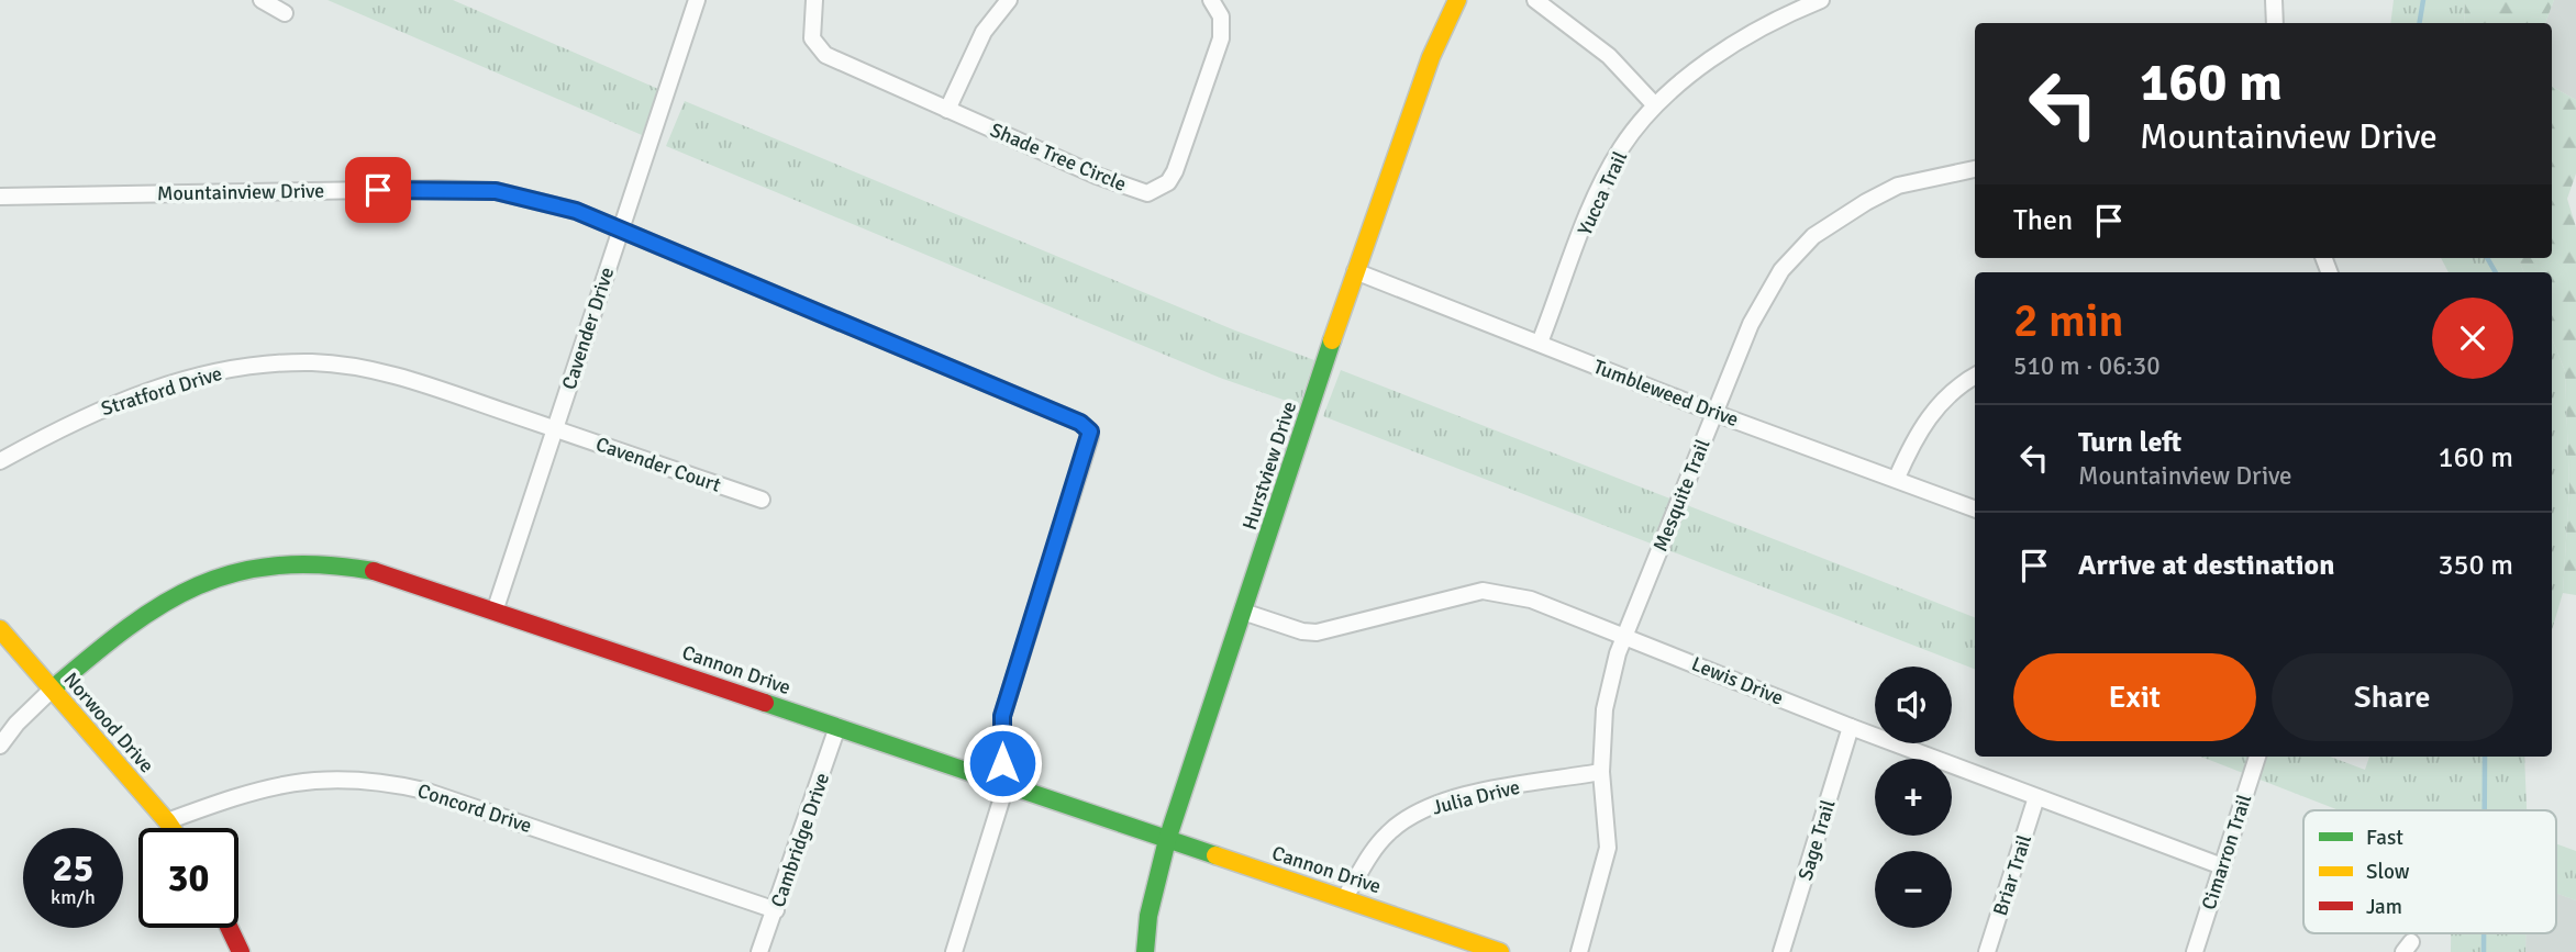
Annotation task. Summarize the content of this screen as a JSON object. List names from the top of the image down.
{
  "streets": {
    "street": [
      "Shade Tree Circle",
      "Mountainview Drive",
      "Yucca Trail",
      "Cavender Drive",
      "Stratford Drive",
      "Tumbleweed Drive",
      "Cavender Court",
      "Hurstview Drive",
      "Mesquite Trail",
      "Cannon Drive",
      "Lewis Drive",
      "Norwood Drive",
      "Julia Drive",
      "Concord Drive",
      "Cambridge Drive",
      "Sage Trail",
      "Cimarron Trail",
      "Briar Trail"
    ]
  },
  "crossings": [
    ["Mountainview Drive", "Cavender Drive"],
    ["Mountainview Drive", "Cannon Drive"],
    ["Yucca Trail", "Tumbleweed Drive"],
    ["Cavender Drive", "Stratford Drive"],
    ["Cavender Drive", "Cavender Court"],
    ["Cavender Drive", "Cannon Drive"],
    ["Stratford Drive", "Cavender Court"],
    ["Tumbleweed Drive", "Hurstview Drive"],
    ["Tumbleweed Drive", "Mesquite Trail"],
    ["Hurstview Drive", "Cannon Drive"],
    ["Hurstview Drive", "Lewis Drive"],
    ["Mesquite Trail", "Lewis Drive"],
    ["Mesquite Trail", "Julia Drive"],
    ["Cannon Drive", "Norwood Drive"],
    ["Cannon Drive", "Julia Drive"],
    ["Cannon Drive", "Cambridge Drive"],
    ["Lewis Drive", "Sage Trail"],
    ["Lewis Drive", "Cimarron Trail"],
    ["Lewis Drive", "Briar Trail"],
    ["Norwood Drive", "Concord Drive"],
    ["Concord Drive", "Cambridge Drive"]
  ],
  "legend": ["Fast", "Slow", "Jam"],
  "page": {
    "turn": ["160 m", "Mountainview Drive"],
    "then": "Then",
    "heading": ["2 min", "510 m · 06:30"],
    "list": [
      {
        "name": "Turn left",
        "note": "Mountainview Drive",
        "value": "160 m"
      },
      {
        "name": "Arrive at destination",
        "value": "350 m"
      }
    ],
    "buttons": ["Exit", "Share"],
    "map_buttons": ["+", "−"],
    "speed": "25 km/h",
    "limit": "30"
  }
}
